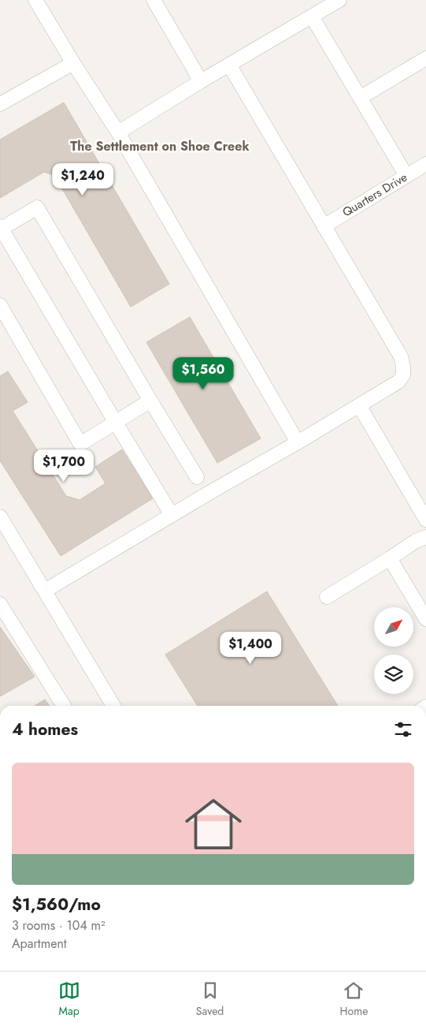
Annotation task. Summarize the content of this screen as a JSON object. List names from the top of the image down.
{
  "streets": {
    "street": ["Quarters Drive"]
  },
  "districts": ["The Settlement on Shoe Creek"],
  "north": "top right",
  "page": {
    "price": [
      "$1,240",
      "$1,560",
      "$1,700",
      "$1,400"
    ],
    "heading": "4 homes",
    "list": [
      {
        "name": "$1,560/mo",
        "note": "3 rooms · 104 m² · Apartment"
      }
    ],
    "tabs": ["Map", "Saved", "Home"]
  }
}
